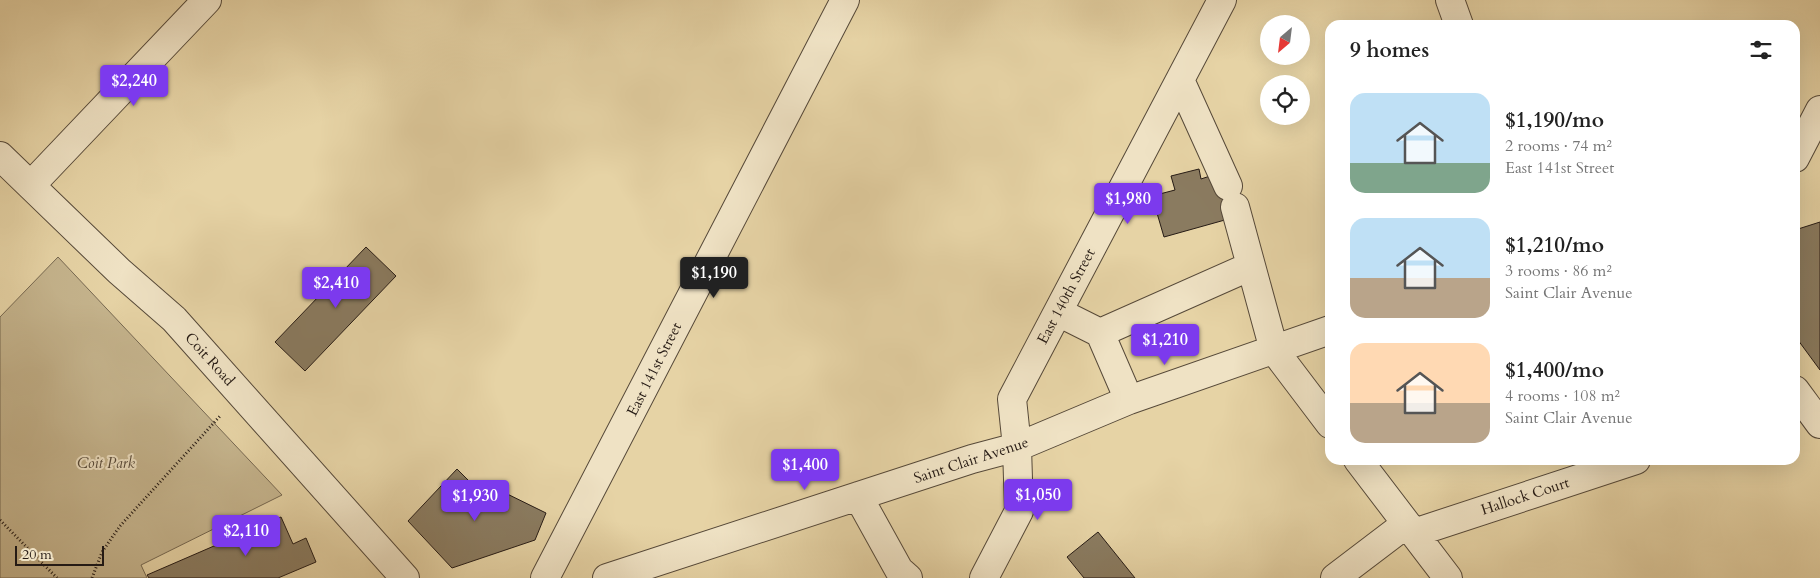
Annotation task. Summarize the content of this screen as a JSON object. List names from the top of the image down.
{
  "streets": {
    "street": [
      "East 140th Street",
      "Coit Road",
      "East 141st Street",
      "Saint Clair Avenue",
      "Hallock Court"
    ]
  },
  "crossings": [
    ["East 140th Street", "Saint Clair Avenue"]
  ],
  "parks": ["Coit Park"],
  "scale_bar": "20 m",
  "north": "bottom left",
  "page": {
    "heading": "9 homes",
    "price": [
      "$2,240",
      "$1,980",
      "$1,190",
      "$2,410",
      "$1,210",
      "$1,400",
      "$1,050",
      "$1,930",
      "$2,110"
    ],
    "list": [
      {
        "name": "$1,190/mo",
        "note": "2 rooms · 74 m² · East 141st Street"
      },
      {
        "name": "$1,210/mo",
        "note": "3 rooms · 86 m² · Saint Clair Avenue"
      },
      {
        "name": "$1,400/mo",
        "note": "4 rooms · 108 m² · Saint Clair Avenue"
      }
    ],
    "scale": "20 m"
  }
}
